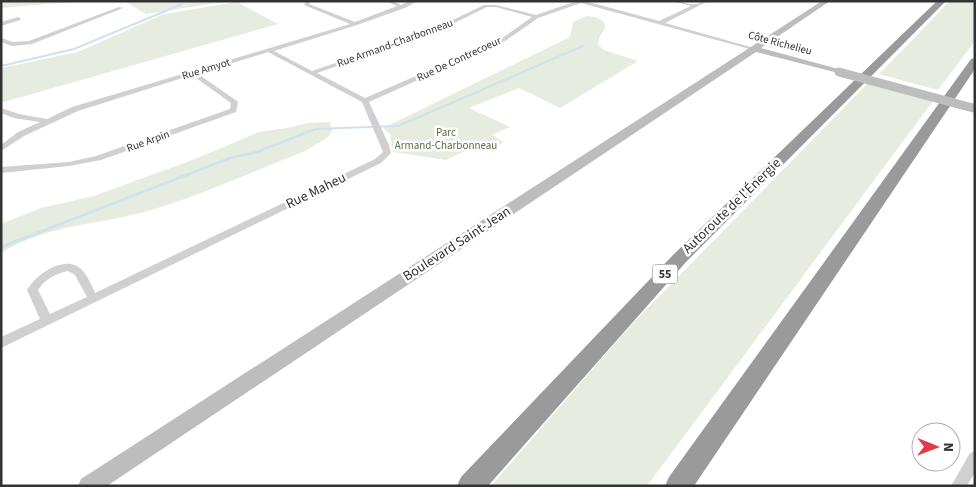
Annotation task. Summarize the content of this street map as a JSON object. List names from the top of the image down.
{
  "streets": {
    "highway": ["Autoroute de l'Énergie", "55"],
    "street": [
      "Rue Armand-Charbonneau",
      "Côte Richelieu",
      "Rue De Contrecoeur",
      "Rue Amyot",
      "Rue Arpin",
      "Rue Maheu",
      "Boulevard Saint-Jean"
    ]
  },
  "crossings": [
    ["Rue Armand-Charbonneau", "Rue De Contrecoeur"],
    ["Côte Richelieu", "Rue De Contrecoeur"],
    ["Côte Richelieu", "Boulevard Saint-Jean"],
    ["Rue De Contrecoeur", "Rue Maheu"],
    ["Rue Amyot", "Rue Arpin"]
  ],
  "parks": ["Parc Armand-Charbonneau"],
  "north": "right"
}
